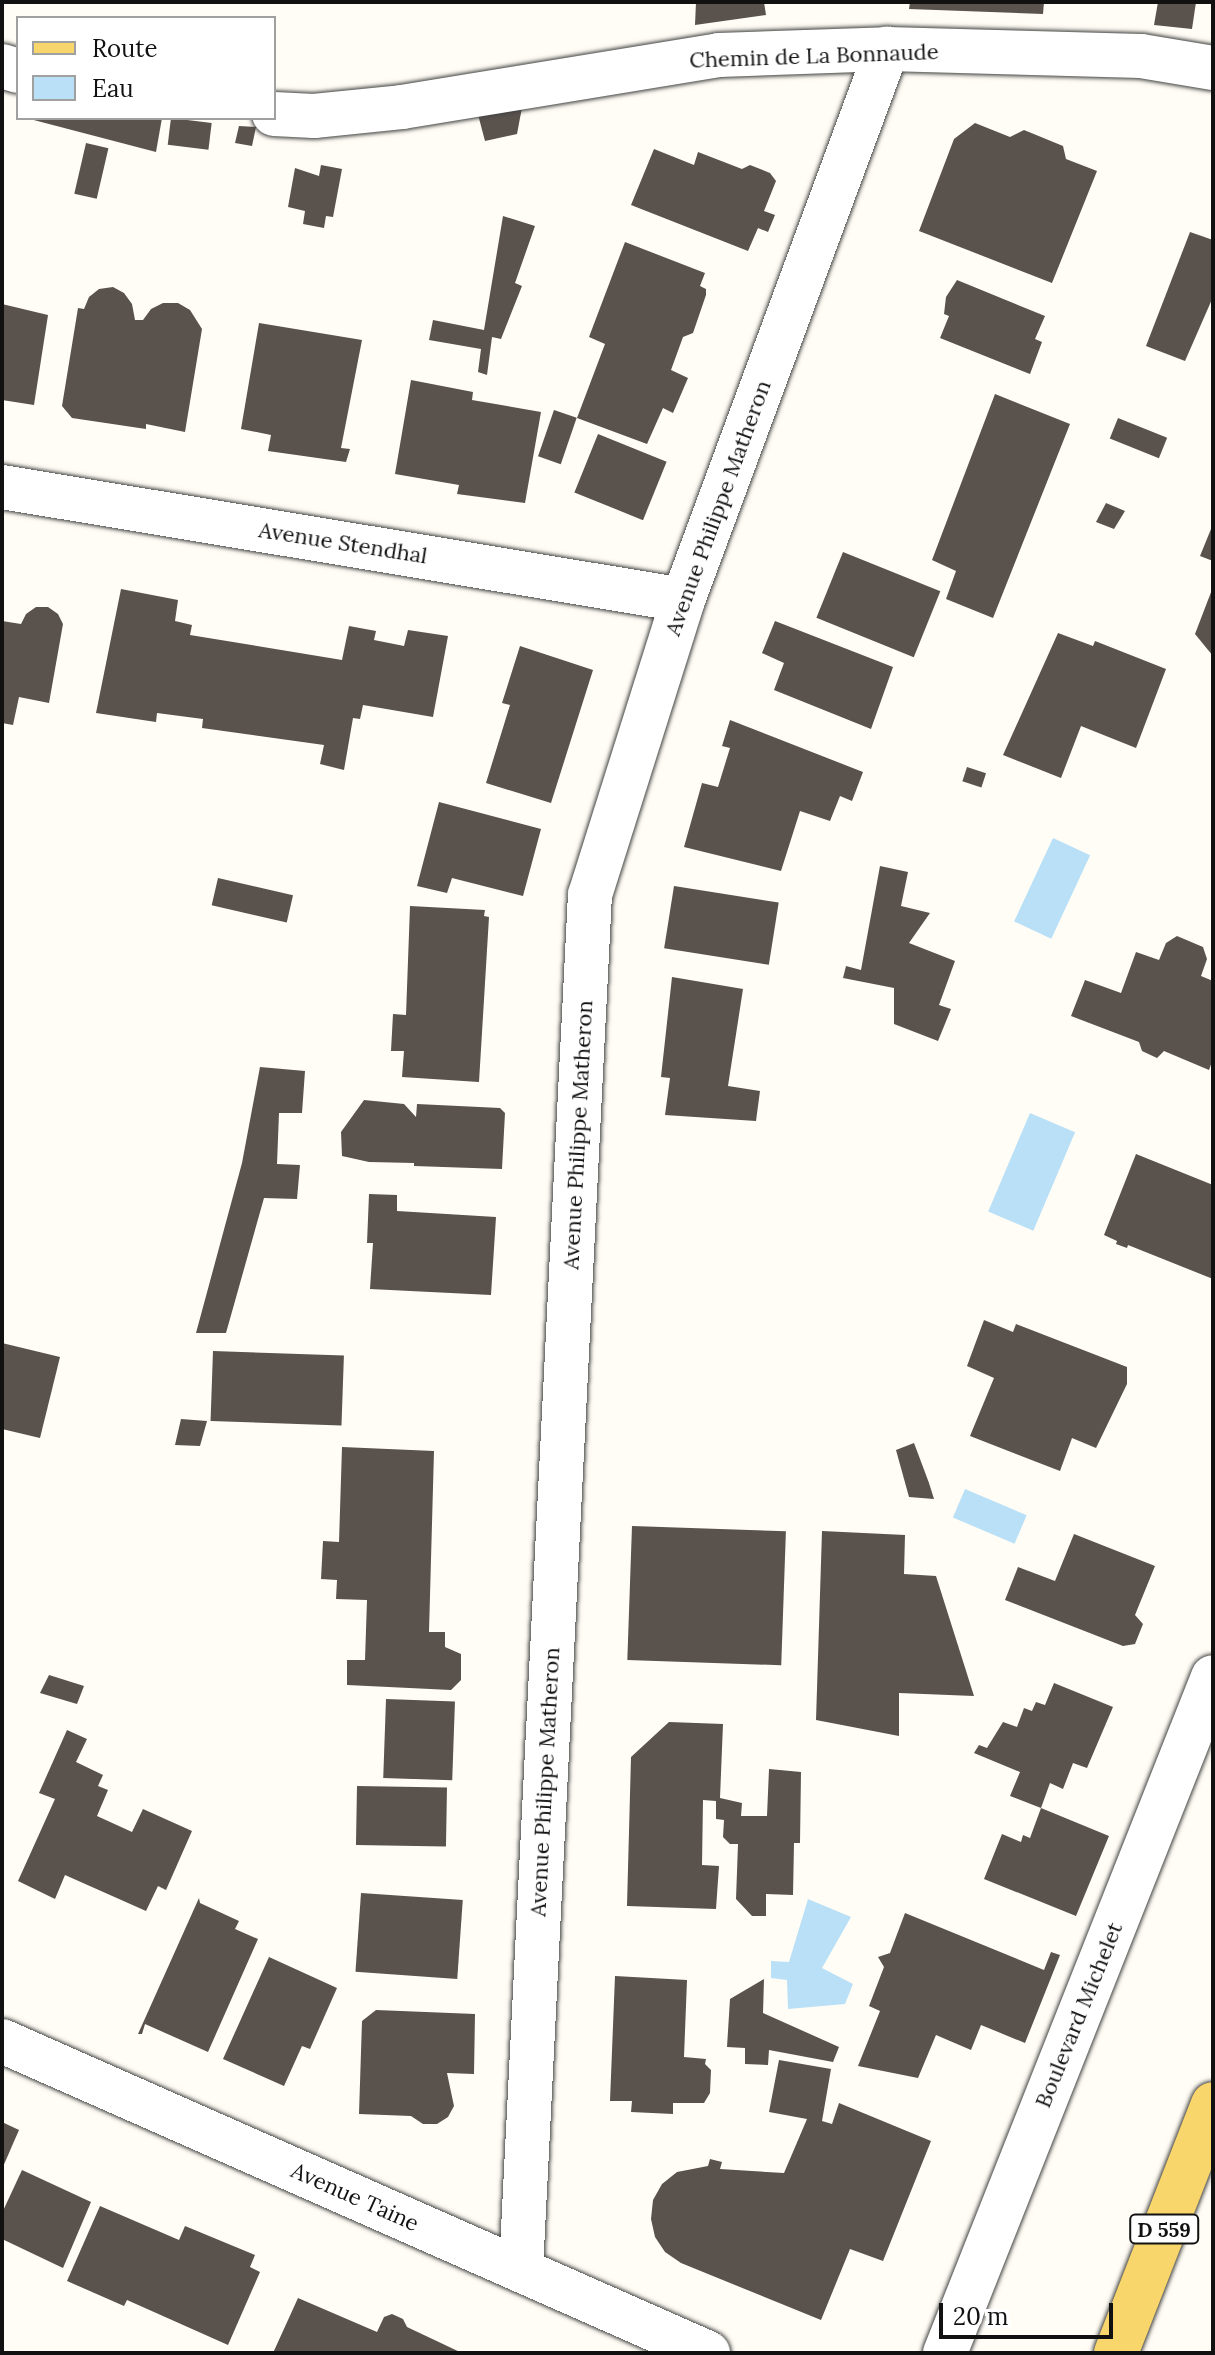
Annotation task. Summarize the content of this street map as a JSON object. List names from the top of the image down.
{
  "streets": {
    "main road": ["D 559"],
    "street": [
      "Chemin de La Bonnaude",
      "Avenue Philippe Matheron",
      "Avenue Stendhal",
      "Boulevard Michelet",
      "Avenue Taine"
    ]
  },
  "crossings": [
    ["Chemin de La Bonnaude", "Avenue Philippe Matheron"],
    ["Avenue Philippe Matheron", "Avenue Stendhal"],
    ["Avenue Philippe Matheron", "Avenue Taine"]
  ],
  "legend": ["Route", "Eau"],
  "scale_bar": "20 m"
}
